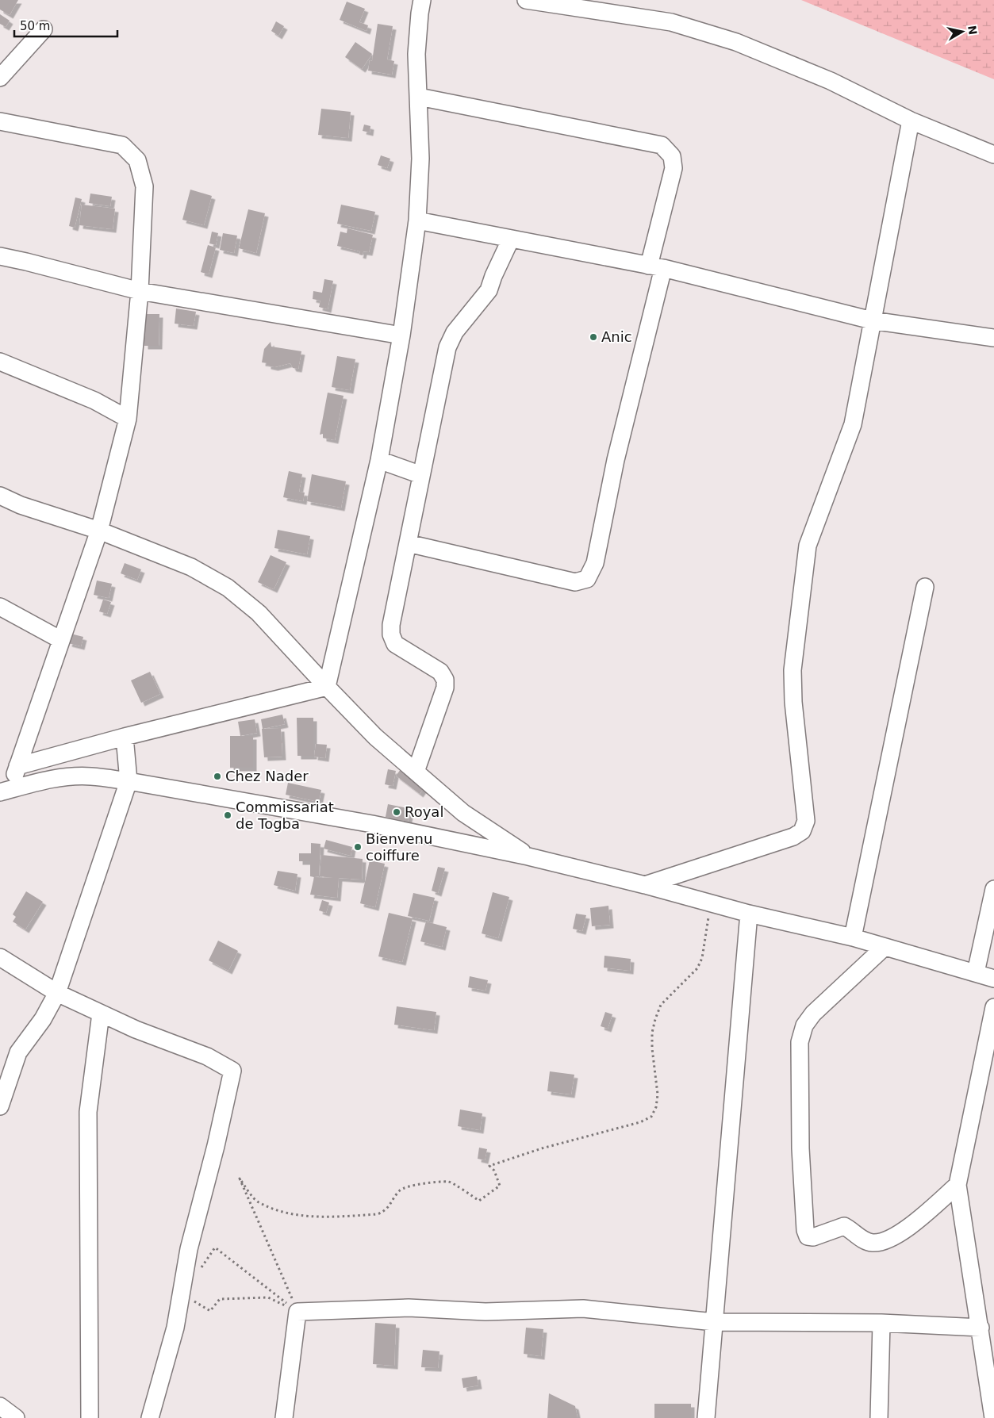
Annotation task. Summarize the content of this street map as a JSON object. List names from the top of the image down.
{
  "places": [
    "Anic",
    "Chez Nader",
    "Royal",
    "Commissariat de Togba",
    "Bienvenu coiffure"
  ],
  "scale_bar": "50 m",
  "north": "right"
}
